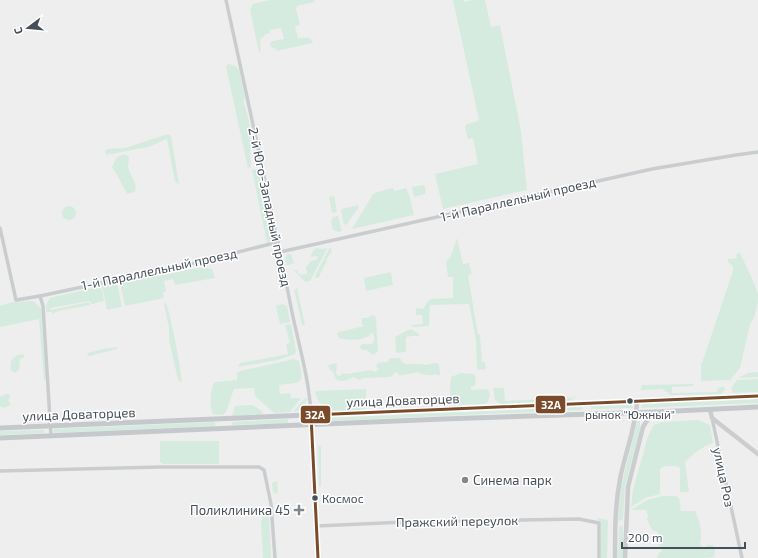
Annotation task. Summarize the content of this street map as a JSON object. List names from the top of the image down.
{
  "streets": {
    "main road": ["улица Доваторцев"],
    "street": [
      "1-й Параллельный проезд",
      "2-й Юго-Западный проезд",
      "улица Роз",
      "Пражский переулок"
    ]
  },
  "crossings": [
    ["1-й Параллельный проезд", "2-й Юго-Западный проезд"],
    ["2-й Юго-Западный проезд", "улица Доваторцев"]
  ],
  "places": {
    "other": ["рынок \"Южный\"", "Синема парк", "Космос"],
    "health": ["Поликлиника 45"]
  },
  "lines": ["transit line 32A"],
  "scale_bar": "200 m",
  "north": "left"
}
